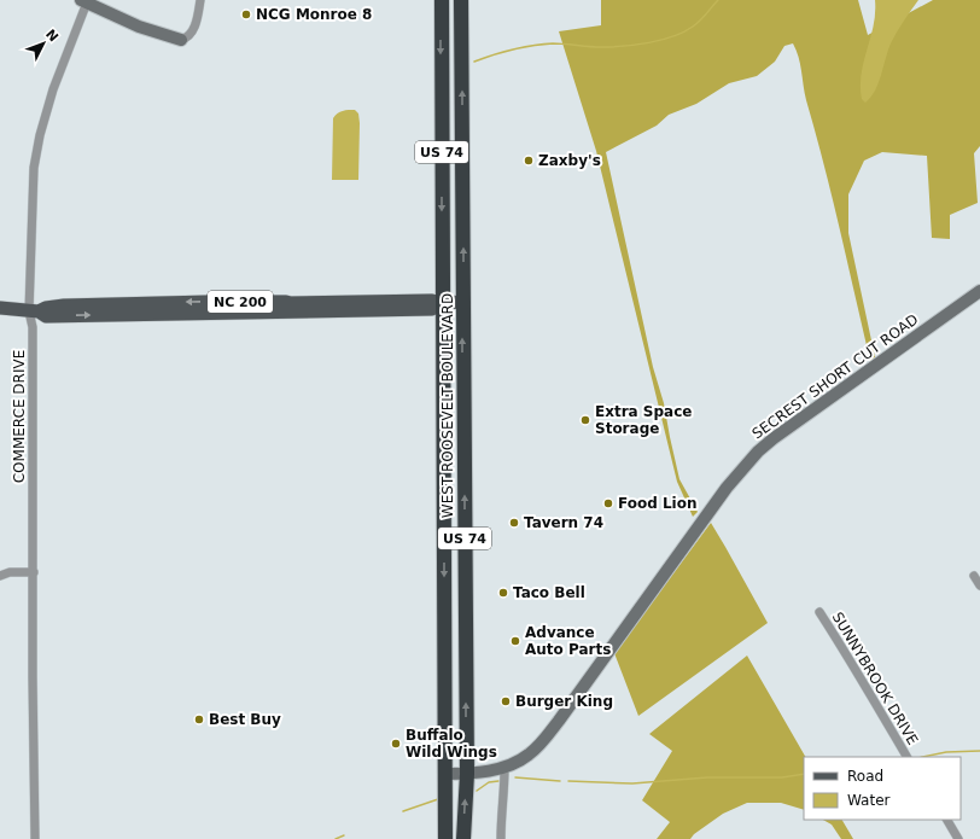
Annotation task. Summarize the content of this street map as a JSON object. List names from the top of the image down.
{
  "streets": {
    "highway": ["US 74", "WEST ROOSEVELT BOULEVARD"],
    "main road": ["NC 200", "SECREST SHORT CUT ROAD"],
    "street": ["COMMERCE DRIVE", "SUNNYBROOK DRIVE"]
  },
  "crossings": [
    ["NC 200", "WEST ROOSEVELT BOULEVARD"],
    ["NC 200", "COMMERCE DRIVE"],
    ["SECREST SHORT CUT ROAD", "WEST ROOSEVELT BOULEVARD"]
  ],
  "places": [
    "NCG Monroe 8",
    "Zaxby's",
    "Extra Space Storage",
    "Food Lion",
    "Tavern 74",
    "Taco Bell",
    "Advance Auto Parts",
    "Burger King",
    "Best Buy",
    "Buffalo Wild Wings"
  ],
  "legend": ["Road", "Water"],
  "north": "top right"
}
